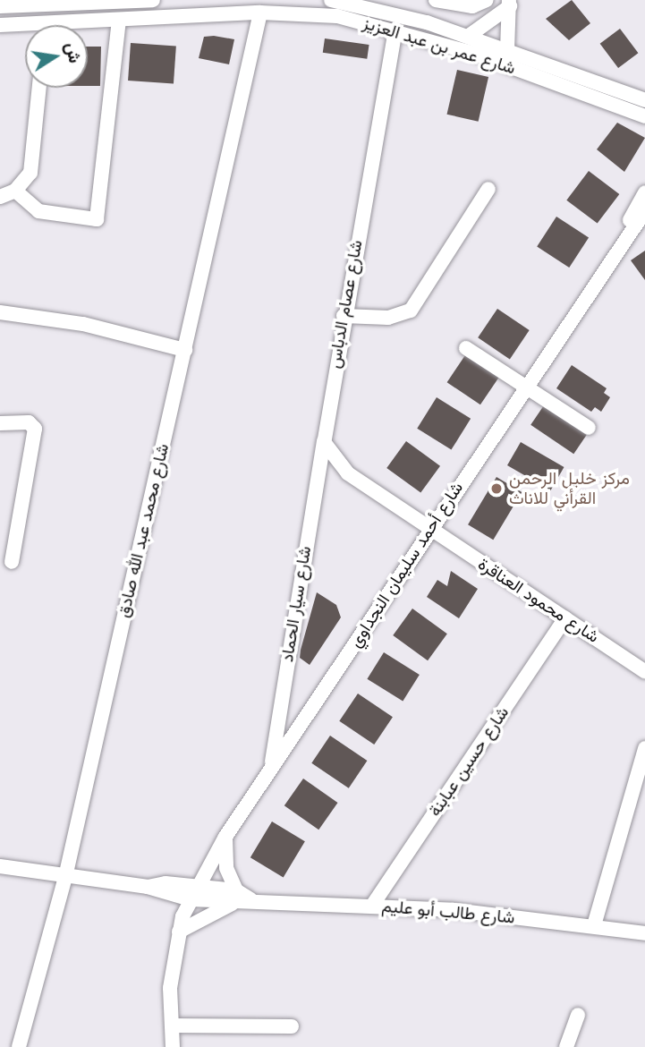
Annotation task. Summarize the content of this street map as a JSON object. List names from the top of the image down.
{
  "streets": {
    "street": [
      "شارع عمر بن عبد العزيز",
      "شارع عصام الدباس",
      "شارع محمد عبد الله صادق",
      "شارع أحمد سليمان النجداوي",
      "شارع محمود العناقرة",
      "شارع سيار الحماد",
      "شارع حسين عبابنة",
      "شارع طالب أبو عليم"
    ]
  },
  "crossings": [
    ["شارع عمر بن عبد العزيز", "شارع عصام الدباس"],
    ["شارع عمر بن عبد العزيز", "شارع محمد عبد الله صادق"],
    ["شارع عصام الدباس", "شارع سيار الحماد"],
    ["شارع محمد عبد الله صادق", "شارع طالب أبو عليم"],
    ["شارع أحمد سليمان النجداوي", "شارع محمود العناقرة"],
    ["شارع أحمد سليمان النجداوي", "شارع سيار الحماد"],
    ["شارع أحمد سليمان النجداوي", "شارع طالب أبو عليم"],
    ["شارع محمود العناقرة", "شارع حسين عبابنة"],
    ["شارع حسين عبابنة", "شارع طالب أبو عليم"]
  ],
  "places": ["مركز خليل الرحمن القرأني للاناث"],
  "north": "right"
}
